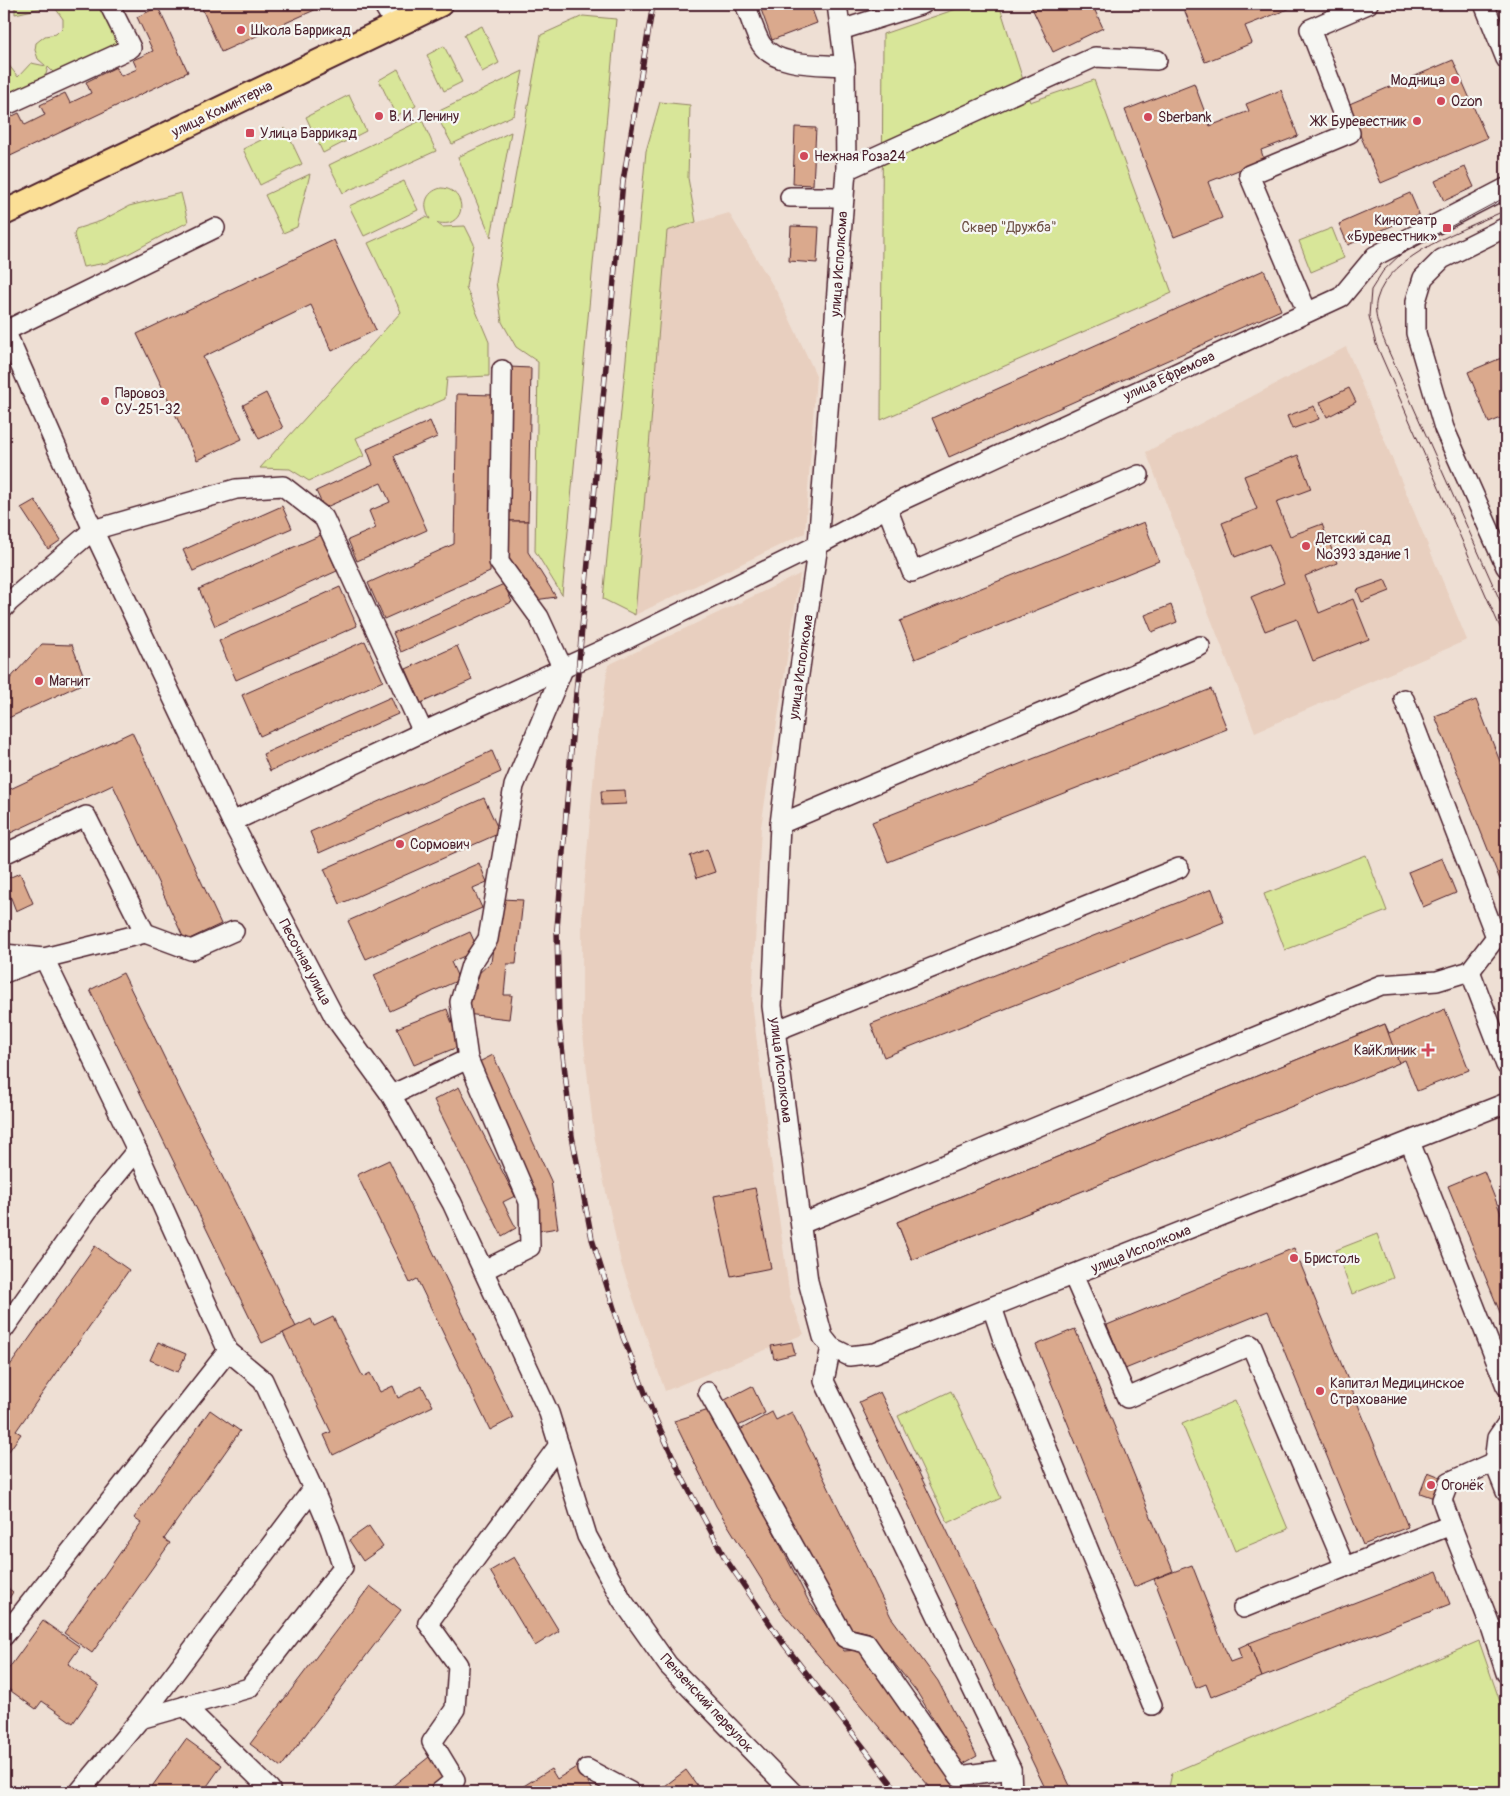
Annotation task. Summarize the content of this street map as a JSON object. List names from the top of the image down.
{
  "streets": {
    "main road": ["улица Коминтерна"],
    "street": [
      "улица Исполкома",
      "улица Ефремова",
      "Песочная улица",
      "Пензенский переулок"
    ]
  },
  "crossings": [
    ["улица Исполкома", "улица Ефремова"],
    ["улица Ефремова", "Песочная улица"],
    ["Песочная улица", "Пензенский переулок"]
  ],
  "parks": ["Сквер \"Дружба\""],
  "places": {
    "other": [
      "Школа Баррикад",
      "Модница",
      "Ozon",
      "В. И. Ленину",
      "Sberbank",
      "ЖК Буревестник",
      "Нежная Роза24",
      "Паровоз СУ-251-32",
      "Детский сад №393 здание 1",
      "Магнит",
      "Сормович",
      "Бристоль",
      "Капитал Медицинское Страхование",
      "Огонёк"
    ],
    "transit": ["Улица Баррикад", "Кинотеатр «Буревестник»"],
    "health": ["КайКлиник"]
  }
}
